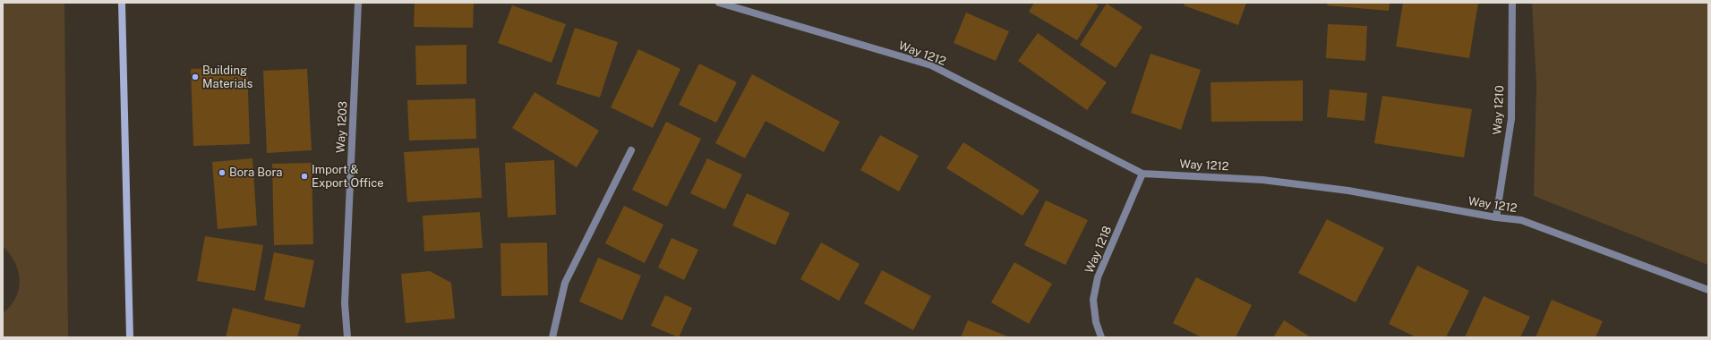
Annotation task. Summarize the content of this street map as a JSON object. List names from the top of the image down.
{
  "streets": {
    "street": [
      "Way 1212",
      "Way 1210",
      "Way 1203",
      "Way 1218"
    ]
  },
  "crossings": [
    ["Way 1212", "Way 1210"],
    ["Way 1212", "Way 1218"]
  ],
  "places": ["Building Materials", "Bora Bora", "Import & Export Office"]
}
